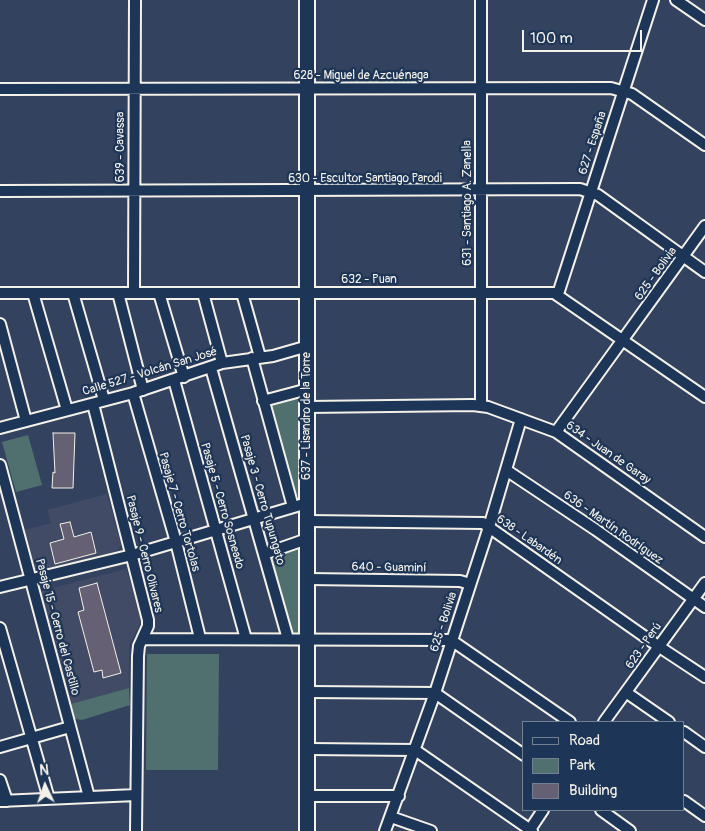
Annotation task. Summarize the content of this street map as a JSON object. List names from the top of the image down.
{
  "streets": {
    "street": [
      "628 - Miguel de Azcuénaga",
      "627 - España",
      "639 - Cavassa",
      "630 - Escultor Santiago Parodi",
      "631 - Santiago A. Zanella",
      "625 - Bolivia",
      "632 - Puan",
      "Calle 527 - Volcán San José",
      "637 - Lisandro de la Torre",
      "634 - Juan de Garay",
      "Pasaje 3 - Cerro Tupungato",
      "Pasaje 5 - Cerro Sosneado",
      "Pasaje 7 - Cerro Tortolas",
      "636 - Martín Rodríguez",
      "638 - Labardén",
      "Pasaje 9 - Cerro Olivares",
      "640 - Guaminí",
      "Pasaje 15 - Cerro del Castillo",
      "623 - Perú"
    ]
  },
  "crossings": [
    ["628 - Miguel de Azcuénaga", "627 - España"],
    ["628 - Miguel de Azcuénaga", "639 - Cavassa"],
    ["628 - Miguel de Azcuénaga", "631 - Santiago A. Zanella"],
    ["628 - Miguel de Azcuénaga", "637 - Lisandro de la Torre"],
    ["627 - España", "630 - Escultor Santiago Parodi"],
    ["627 - España", "632 - Puan"],
    ["639 - Cavassa", "630 - Escultor Santiago Parodi"],
    ["639 - Cavassa", "632 - Puan"],
    ["630 - Escultor Santiago Parodi", "631 - Santiago A. Zanella"],
    ["630 - Escultor Santiago Parodi", "625 - Bolivia"],
    ["630 - Escultor Santiago Parodi", "637 - Lisandro de la Torre"],
    ["631 - Santiago A. Zanella", "632 - Puan"],
    ["631 - Santiago A. Zanella", "634 - Juan de Garay"],
    ["625 - Bolivia", "634 - Juan de Garay"],
    ["625 - Bolivia", "636 - Martín Rodríguez"],
    ["625 - Bolivia", "638 - Labardén"],
    ["625 - Bolivia", "640 - Guaminí"],
    ["632 - Puan", "637 - Lisandro de la Torre"],
    ["632 - Puan", "Pasaje 5 - Cerro Sosneado"],
    ["Calle 527 - Volcán San José", "637 - Lisandro de la Torre"],
    ["Calle 527 - Volcán San José", "Pasaje 3 - Cerro Tupungato"],
    ["Calle 527 - Volcán San José", "Pasaje 5 - Cerro Sosneado"],
    ["Calle 527 - Volcán San José", "Pasaje 7 - Cerro Tortolas"],
    ["Calle 527 - Volcán San José", "Pasaje 9 - Cerro Olivares"],
    ["637 - Lisandro de la Torre", "634 - Juan de Garay"],
    ["637 - Lisandro de la Torre", "638 - Labardén"],
    ["637 - Lisandro de la Torre", "640 - Guaminí"],
    ["636 - Martín Rodríguez", "623 - Perú"],
    ["638 - Labardén", "623 - Perú"]
  ],
  "legend": ["Road", "Park", "Building"],
  "scale_bar": "100 m",
  "north": "top"
}
